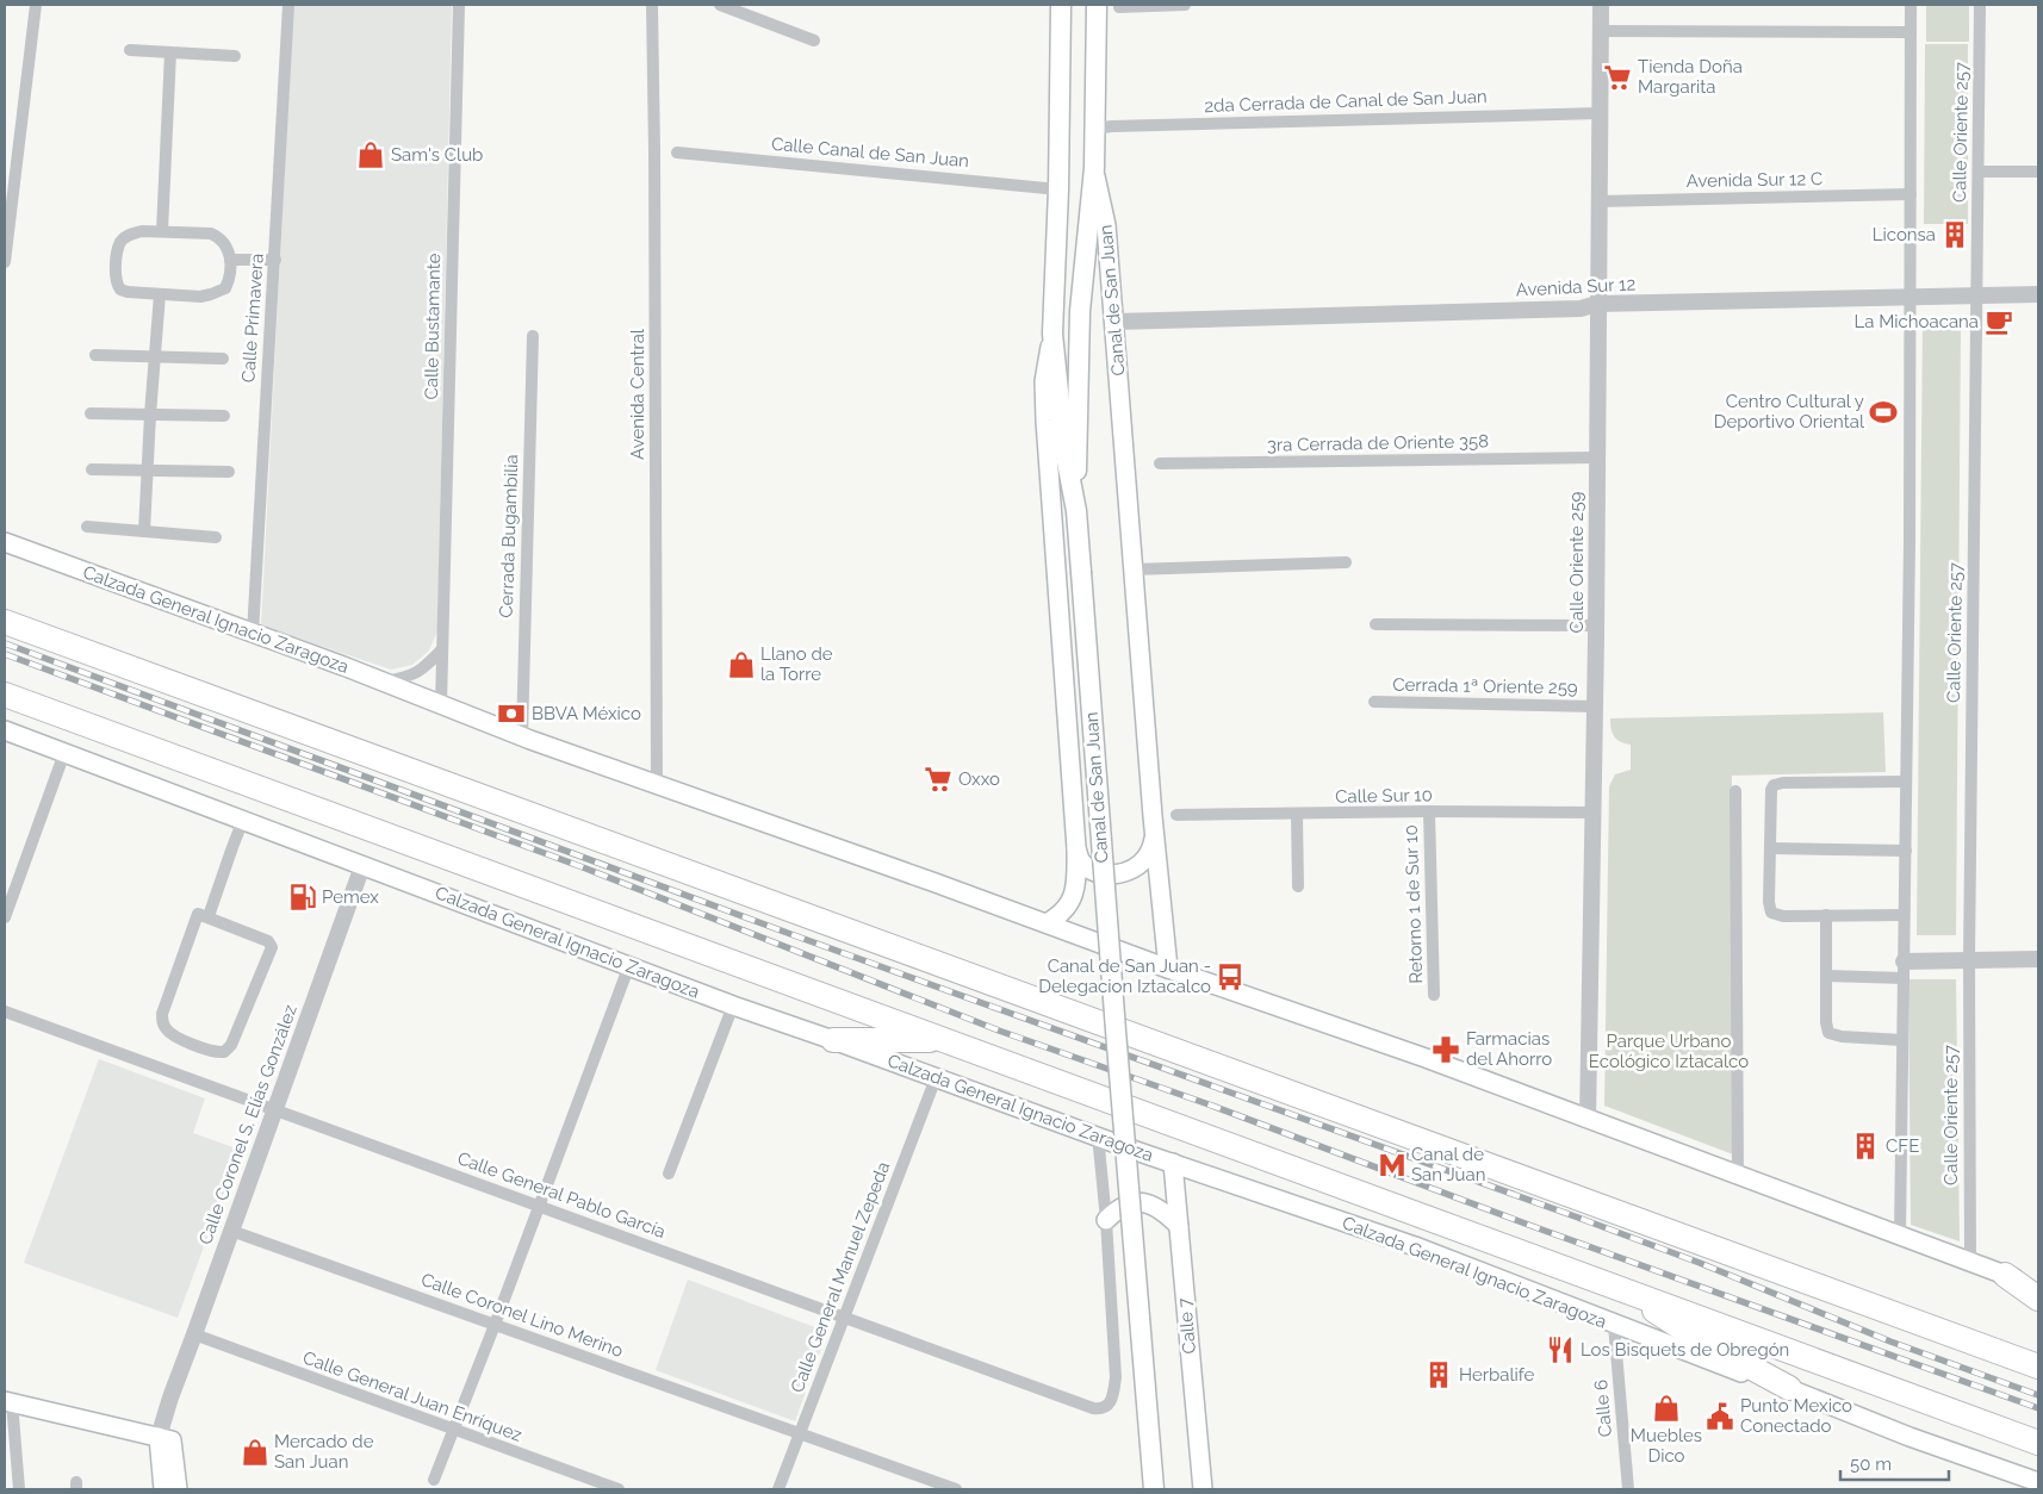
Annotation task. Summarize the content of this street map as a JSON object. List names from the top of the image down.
{
  "streets": {
    "highway": ["Calzada General Ignacio Zaragoza"],
    "main road": ["Canal de San Juan", "Calle 7"],
    "street": [
      "2da Cerrada de Canal de San Juan",
      "Calle Oriente 257",
      "Calle Canal de San Juan",
      "Avenida Sur 12 C",
      "Avenida Sur 12",
      "Calle Primavera",
      "Calle Bustamante",
      "Avenida Central",
      "3ra Cerrada de Oriente 358",
      "Cerrada Bugambilia",
      "Calle Oriente 259",
      "Cerrada 1ª Oriente 259",
      "Calle Sur 10",
      "Retorno 1 de Sur 10",
      "Calle Coronel S. Elías González",
      "Calle General Pablo García",
      "Calle General Manuel Zepeda",
      "Calle Coronel Lino Merino",
      "Calle General Juan Enríquez",
      "Calle 6"
    ]
  },
  "crossings": [
    ["2da Cerrada de Canal de San Juan", "Canal de San Juan"],
    ["2da Cerrada de Canal de San Juan", "Calle Oriente 259"],
    ["Calle Oriente 257", "Avenida Sur 12"],
    ["Calle Oriente 257", "Calzada General Ignacio Zaragoza"],
    ["Calle Canal de San Juan", "Canal de San Juan"],
    ["Avenida Sur 12 C", "Calle Oriente 259"],
    ["Avenida Sur 12", "Canal de San Juan"],
    ["Avenida Sur 12", "Calle Oriente 259"],
    ["Canal de San Juan", "Calzada General Ignacio Zaragoza"],
    ["Calle Primavera", "Calzada General Ignacio Zaragoza"],
    ["Calle Bustamante", "Calzada General Ignacio Zaragoza"],
    ["Avenida Central", "Calzada General Ignacio Zaragoza"],
    ["3ra Cerrada de Oriente 358", "Calle Oriente 259"],
    ["Cerrada Bugambilia", "Calzada General Ignacio Zaragoza"],
    ["Calle Oriente 259", "Calzada General Ignacio Zaragoza"],
    ["Calle Oriente 259", "Cerrada 1ª Oriente 259"],
    ["Calle Oriente 259", "Calle Sur 10"],
    ["Calzada General Ignacio Zaragoza", "Calle Coronel S. Elías González"],
    ["Calzada General Ignacio Zaragoza", "Calle General Manuel Zepeda"],
    ["Calzada General Ignacio Zaragoza", "Calle 7"],
    ["Calzada General Ignacio Zaragoza", "Calle 6"],
    ["Calle Sur 10", "Retorno 1 de Sur 10"],
    ["Calle Coronel S. Elías González", "Calle General Pablo García"],
    ["Calle Coronel S. Elías González", "Calle Coronel Lino Merino"],
    ["Calle Coronel S. Elías González", "Calle General Juan Enríquez"],
    ["Calle General Pablo García", "Calle General Manuel Zepeda"],
    ["Calle General Manuel Zepeda", "Calle Coronel Lino Merino"]
  ],
  "parks": ["Parque Urbano Ecológico Iztacalco"],
  "places": {
    "supermarket": ["Tienda Doña Margarita", "Oxxo"],
    "shop": [
      "Sam's Club",
      "Llano de la Torre",
      "Muebles Dico",
      "Mercado de San Juan"
    ],
    "building": ["Liconsa", "CFE", "Herbalife"],
    "cafe": ["La Michoacana"],
    "sports": ["Centro Cultural y Deportivo Oriental"],
    "bank": ["BBVA México"],
    "fuel station": ["Pemex"],
    "bus stop": ["Canal de San Juan - Delegacion Iztacalco"],
    "pharmacy": ["Farmacias del Ahorro"],
    "metro station": ["Canal de San Juan"],
    "restaurant": ["Los Bisquets de Obregón"],
    "public building": ["Punto Mexico Conectado"]
  },
  "scale_bar": "50 m"
}
